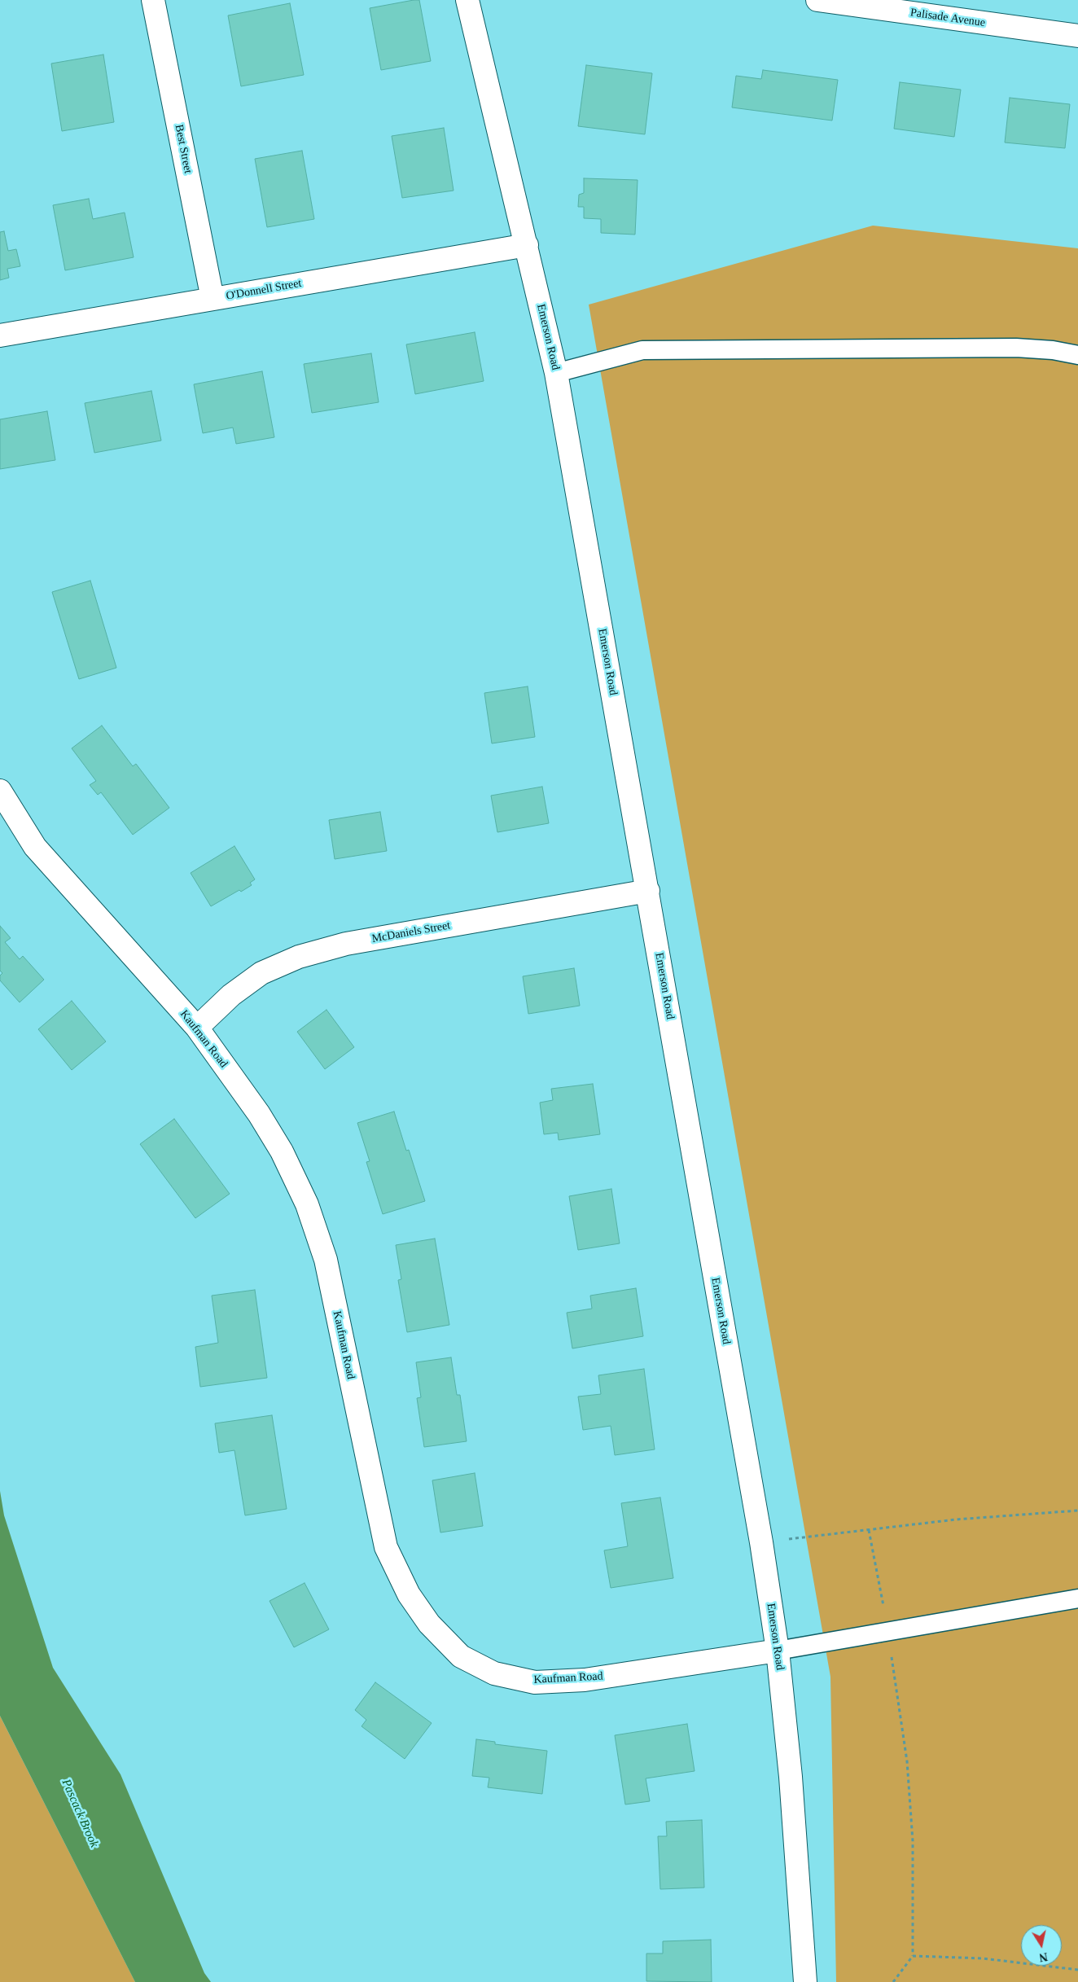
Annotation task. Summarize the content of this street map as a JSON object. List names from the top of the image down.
{
  "streets": {
    "street": [
      "Palisade Avenue",
      "Best Street",
      "O'Donnell Street",
      "Emerson Road",
      "McDaniels Street",
      "Kaufman Road"
    ]
  },
  "crossings": [
    ["Best Street", "O'Donnell Street"],
    ["O'Donnell Street", "Emerson Road"],
    ["Emerson Road", "McDaniels Street"],
    ["Emerson Road", "Kaufman Road"],
    ["McDaniels Street", "Kaufman Road"]
  ],
  "water": ["Pascack Brook"],
  "north": "bottom"
}
